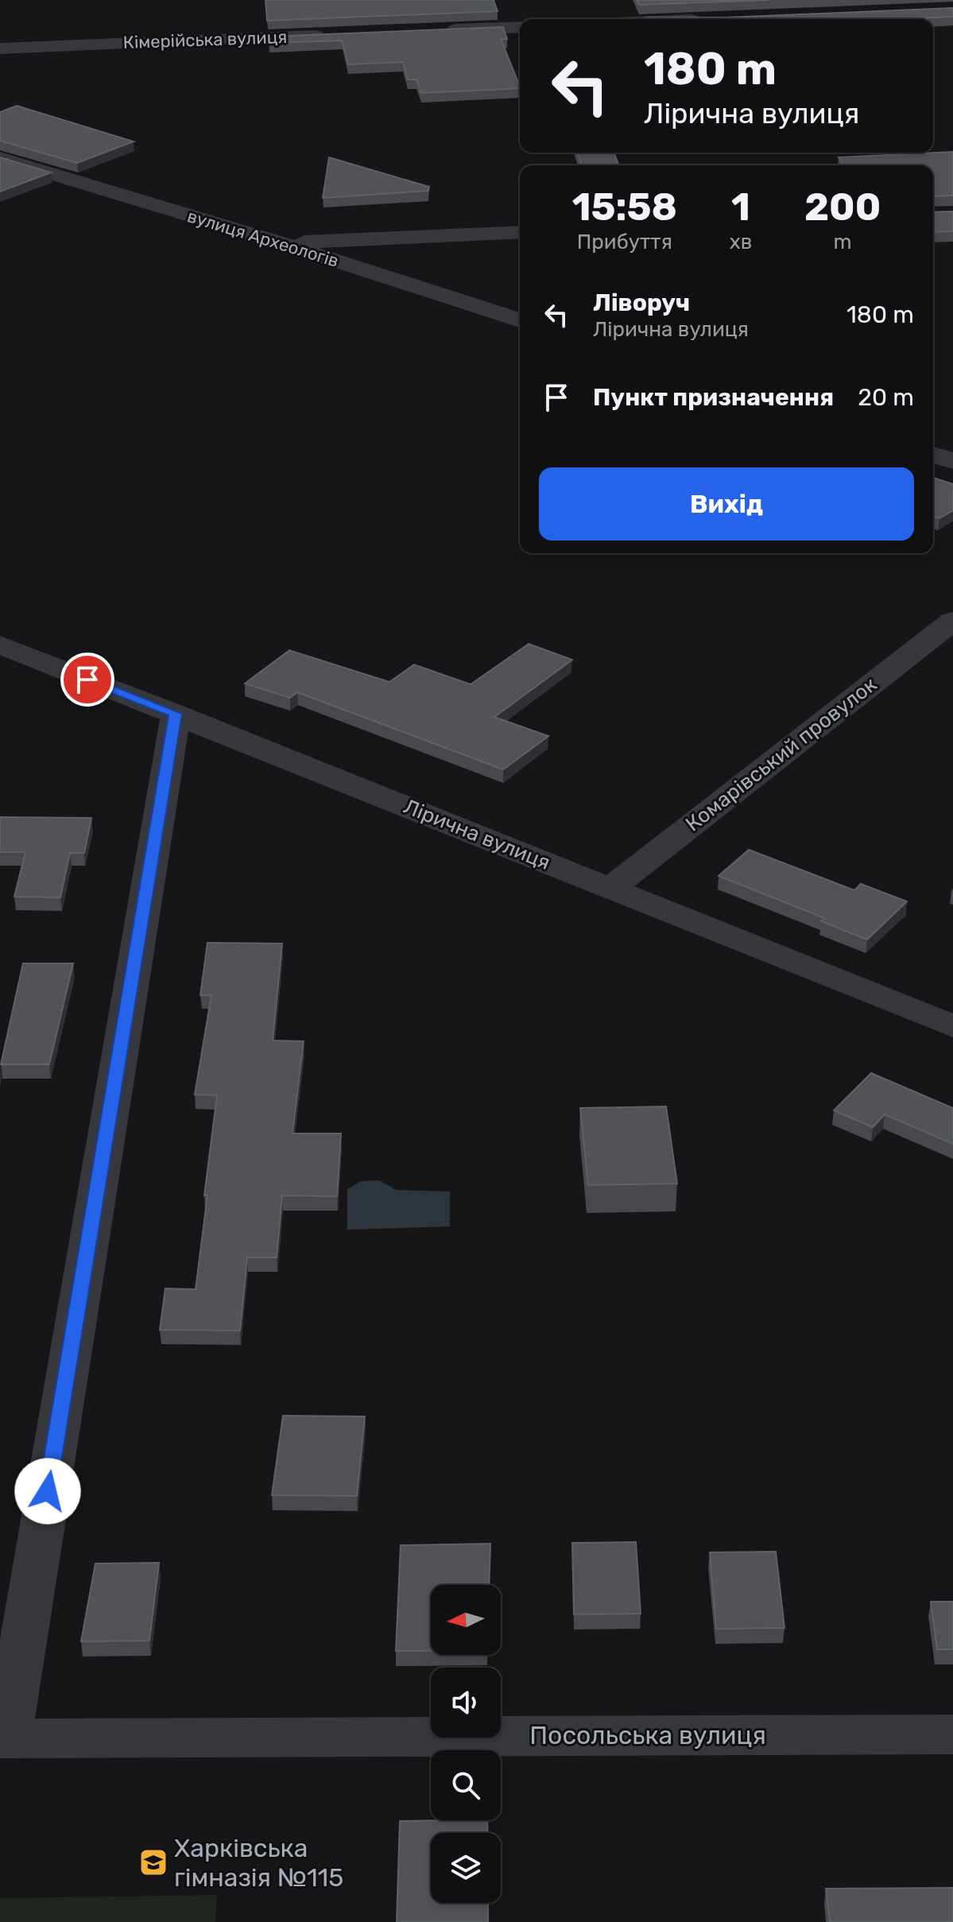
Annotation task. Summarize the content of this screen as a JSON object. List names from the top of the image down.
{
  "streets": {
    "street": [
      "Кімерійська вулиця",
      "вулиця Археологів",
      "Комарівський провулок",
      "Лірична вулиця",
      "Посольська вулиця"
    ]
  },
  "crossings": [
    ["Комарівський провулок", "Лірична вулиця"]
  ],
  "places": {
    "school or university": ["Харківська гімназія №115"]
  },
  "north": "left",
  "page": {
    "turn": ["180 m", "Лірична вулиця"],
    "eta": [
      "15:58",
      "Прибуття",
      "1",
      "хв",
      "200",
      "m"
    ],
    "list": [
      {
        "name": "Ліворуч",
        "note": "Лірична вулиця",
        "value": "180 m"
      },
      {
        "name": "Пункт призначення",
        "value": "20 m"
      }
    ],
    "buttons": "Вихід"
  }
}
